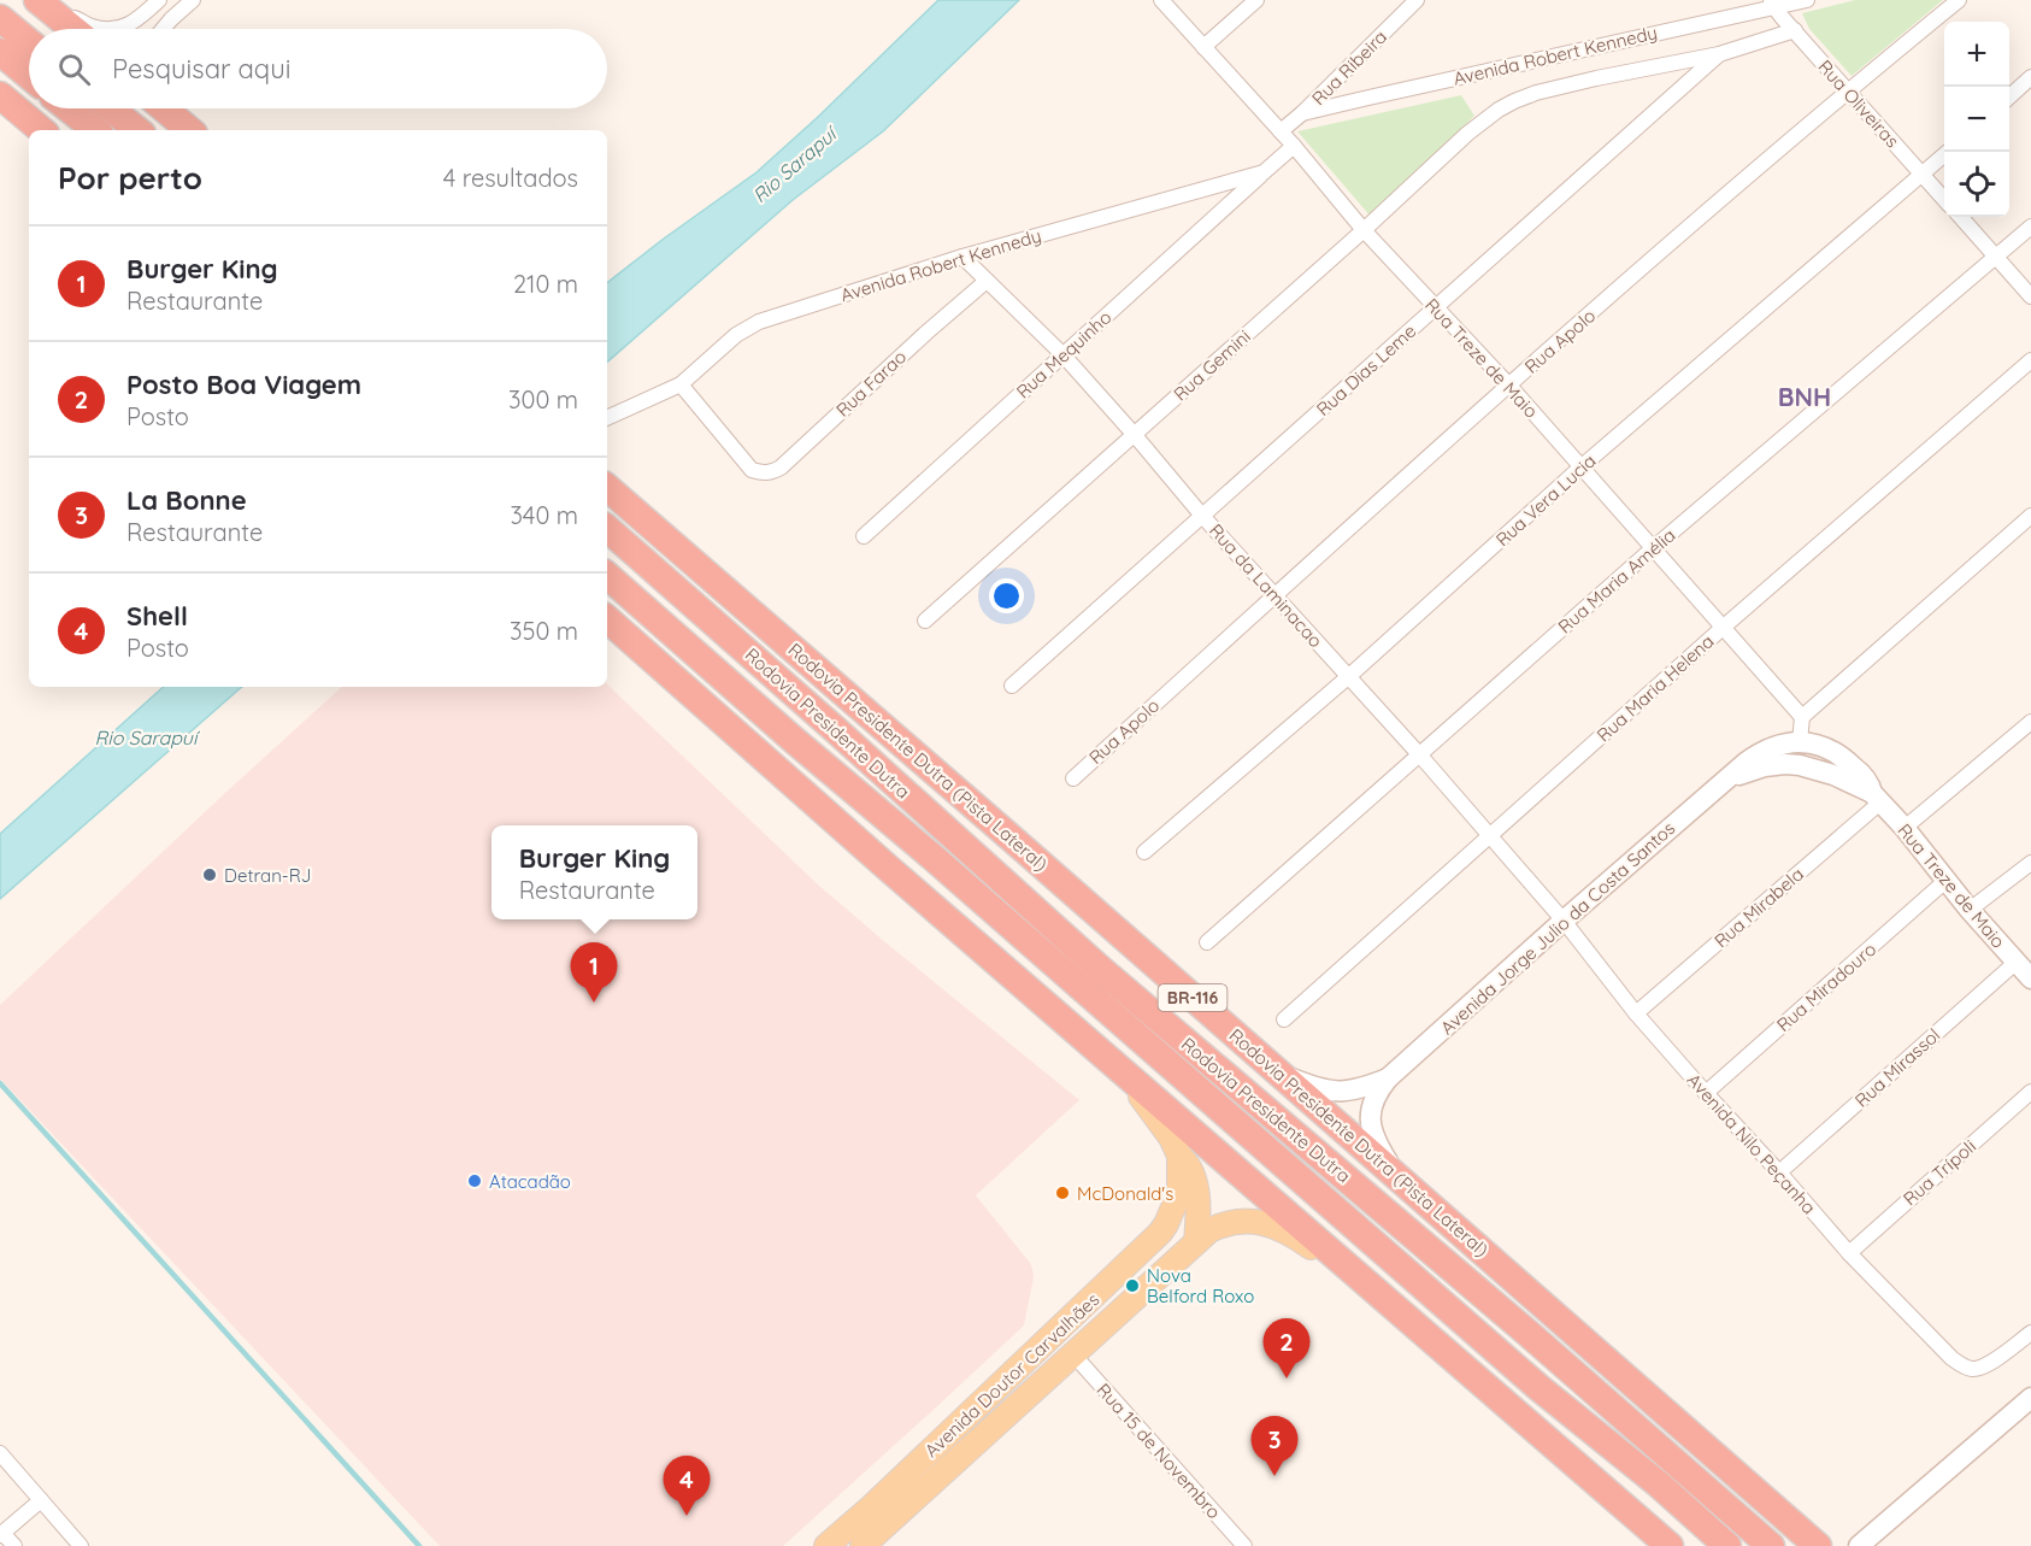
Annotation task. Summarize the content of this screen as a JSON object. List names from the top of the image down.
{
  "streets": {
    "highway": ["Rodovia Presidente Dutra", "Rodovia Presidente Dutra (Pista Lateral)", "BR-116"],
    "main road": ["Rua Treze de Maio", "Avenida Jorge Julio da Costa Santos", "Avenida Doutor Carvalhães"],
    "street": [
      "Avenida Robert Kennedy",
      "Rua Ribeira",
      "Rua Oliveiras",
      "Rua Apolo",
      "Rua Mequinho",
      "Rua Gemini",
      "Rua Dias Leme",
      "Rua Farao",
      "Rua Vera Lucia",
      "Rua Maria Amélia",
      "Rua da Laminacao",
      "Rua Maria Helena",
      "Rua Mirabela",
      "Rua Miradouro",
      "Rua Mirassol",
      "Avenida Nilo Peçanha",
      "Rua Trípoli",
      "Rua 15 de Novembro"
    ]
  },
  "crossings": [
    ["Avenida Robert Kennedy", "Rua Ribeira"],
    ["Avenida Robert Kennedy", "Rua Oliveiras"],
    ["Avenida Robert Kennedy", "Rua Mequinho"],
    ["Avenida Robert Kennedy", "Rua Treze de Maio"],
    ["Avenida Robert Kennedy", "Rua Gemini"],
    ["Avenida Robert Kennedy", "Rua Dias Leme"],
    ["Avenida Robert Kennedy", "Rua Farao"],
    ["Avenida Robert Kennedy", "Rua da Laminacao"],
    ["Rua Ribeira", "Rua Treze de Maio"],
    ["Rua Oliveiras", "Rua Apolo"],
    ["Rua Oliveiras", "Rua Vera Lucia"],
    ["Rua Apolo", "Rua Treze de Maio"],
    ["Rua Apolo", "Rua da Laminacao"],
    ["Rua Mequinho", "Rua da Laminacao"],
    ["Rua Treze de Maio", "Rua Gemini"],
    ["Rua Treze de Maio", "Rua Dias Leme"],
    ["Rua Treze de Maio", "Rua Vera Lucia"],
    ["Rua Treze de Maio", "Rua Maria Amélia"],
    ["Rua Treze de Maio", "Rua Maria Helena"],
    ["Rua Treze de Maio", "Rua Mirabela"],
    ["Rua Treze de Maio", "Avenida Jorge Julio da Costa Santos"],
    ["Rua Treze de Maio", "Rua Miradouro"],
    ["Rua Treze de Maio", "Rua Mirassol"],
    ["Rua Gemini", "Rua da Laminacao"],
    ["Rua Dias Leme", "Rua da Laminacao"],
    ["Rua Farao", "Rua da Laminacao"],
    ["Rua Vera Lucia", "Rua da Laminacao"],
    ["Rua Maria Amélia", "Rua da Laminacao"],
    ["Rua da Laminacao", "Rua Maria Helena"],
    ["Rua da Laminacao", "Avenida Jorge Julio da Costa Santos"],
    ["Rua da Laminacao", "Avenida Nilo Peçanha"],
    ["Rua Mirabela", "Avenida Nilo Peçanha"],
    ["Avenida Jorge Julio da Costa Santos", "Avenida Nilo Peçanha"],
    ["Rua Miradouro", "Avenida Nilo Peçanha"],
    ["Rua Mirassol", "Avenida Nilo Peçanha"],
    ["Avenida Nilo Peçanha", "Rua Trípoli"]
  ],
  "districts": ["BNH"],
  "water": ["Rio Sarapuí"],
  "places": [
    "Detran-RJ",
    "Atacadão",
    "McDonald's",
    "Nova Belford Roxo"
  ],
  "page": {
    "map_buttons": ["+", "−"],
    "search": "Pesquisar aqui",
    "heading": ["Por perto", "4 resultados"],
    "list": [
      {
        "mark": "1",
        "name": "Burger King",
        "note": "Restaurante",
        "value": "210 m"
      },
      {
        "mark": "2",
        "name": "Posto Boa Viagem",
        "note": "Posto",
        "value": "300 m"
      },
      {
        "mark": "3",
        "name": "La Bonne",
        "note": "Restaurante",
        "value": "340 m"
      },
      {
        "mark": "4",
        "name": "Shell",
        "note": "Posto",
        "value": "350 m"
      }
    ],
    "popup": ["Burger King", "Restaurante"],
    "pins": [
      "1",
      "2",
      "3",
      "4"
    ]
  }
}
